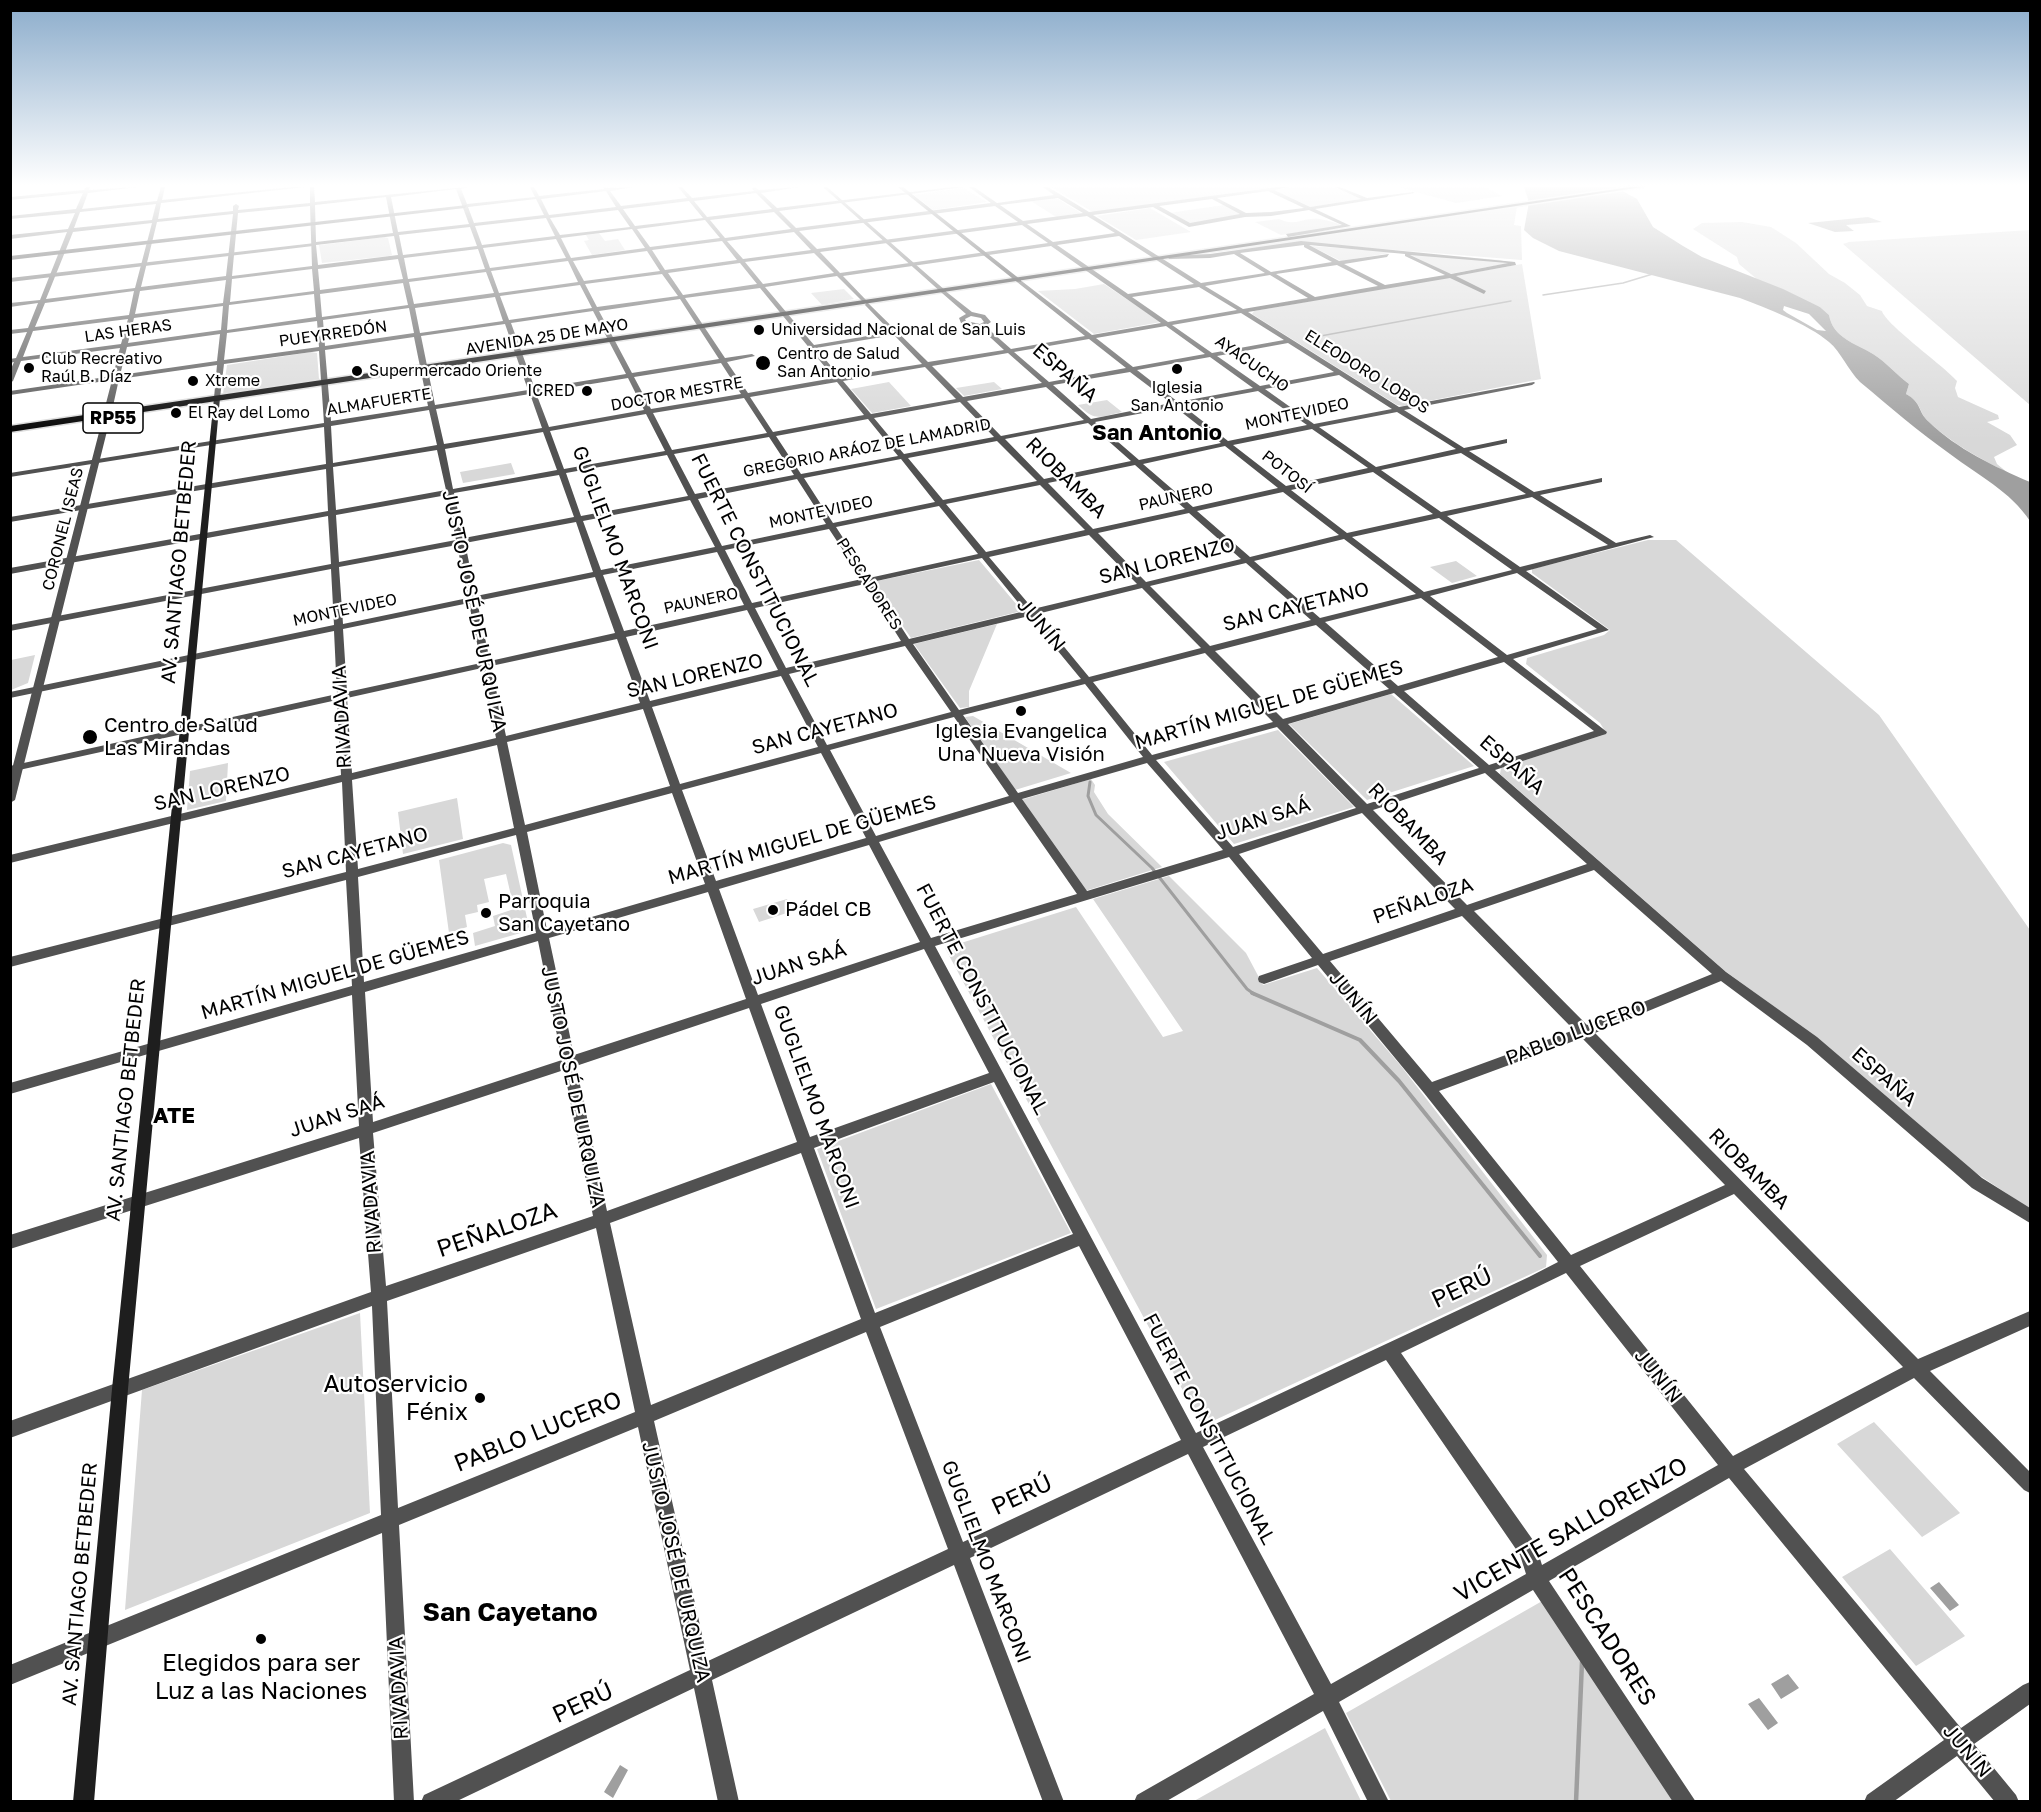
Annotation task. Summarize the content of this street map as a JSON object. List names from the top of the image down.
{
  "streets": {
    "main road": [
      "AVENIDA 25 DE MAYO",
      "RP55",
      "POTOSÍ",
      "AV. SANTIAGO BETBEDER"
    ],
    "street": [
      "LAS HERAS",
      "PUEYRREDÓN",
      "AYACUCHO",
      "ELEODORO LOBOS",
      "ESPAÑA",
      "DOCTOR MESTRE",
      "ALMAFUERTE",
      "MONTEVIDEO",
      "GREGORIO ARÁOZ DE LAMADRID",
      "RIOBAMBA",
      "PAUNERO",
      "CORONEL ISEAS",
      "GUGLIELMO MARCONI",
      "SAN LORENZO",
      "FUERTE CONSTITUCIONAL",
      "PESCADORES",
      "SAN CAYETANO",
      "JUSTO JOSÉ DE URQUIZA",
      "JUNÍN",
      "MARTÍN MIGUEL DE GÜEMES",
      "RIVADAVIA",
      "JUAN SAÁ",
      "PEÑALOZA",
      "PABLO LUCERO",
      "PERÚ",
      "VICENTE SALLORENZO"
    ]
  },
  "crossings": [
    ["LAS HERAS", "CORONEL ISEAS"],
    ["LAS HERAS", "GUGLIELMO MARCONI"],
    ["LAS HERAS", "FUERTE CONSTITUCIONAL"],
    ["LAS HERAS", "PESCADORES"],
    ["LAS HERAS", "JUSTO JOSÉ DE URQUIZA"],
    ["LAS HERAS", "RIVADAVIA"],
    ["PUEYRREDÓN", "RIOBAMBA"],
    ["PUEYRREDÓN", "CORONEL ISEAS"],
    ["PUEYRREDÓN", "GUGLIELMO MARCONI"],
    ["PUEYRREDÓN", "FUERTE CONSTITUCIONAL"],
    ["PUEYRREDÓN", "PESCADORES"],
    ["PUEYRREDÓN", "JUSTO JOSÉ DE URQUIZA"],
    ["PUEYRREDÓN", "JUNÍN"],
    ["PUEYRREDÓN", "RIVADAVIA"],
    ["AVENIDA 25 DE MAYO", "ESPAÑA"],
    ["AVENIDA 25 DE MAYO", "POTOSÍ"],
    ["AVENIDA 25 DE MAYO", "RIOBAMBA"],
    ["AVENIDA 25 DE MAYO", "CORONEL ISEAS"],
    ["AVENIDA 25 DE MAYO", "GUGLIELMO MARCONI"],
    ["AVENIDA 25 DE MAYO", "AV. SANTIAGO BETBEDER"],
    ["AVENIDA 25 DE MAYO", "FUERTE CONSTITUCIONAL"],
    ["AVENIDA 25 DE MAYO", "PESCADORES"],
    ["AVENIDA 25 DE MAYO", "JUSTO JOSÉ DE URQUIZA"],
    ["AVENIDA 25 DE MAYO", "JUNÍN"],
    ["AVENIDA 25 DE MAYO", "RIVADAVIA"],
    ["AYACUCHO", "DOCTOR MESTRE"],
    ["AYACUCHO", "MONTEVIDEO"],
    ["AYACUCHO", "GREGORIO ARÁOZ DE LAMADRID"],
    ["AYACUCHO", "PAUNERO"],
    ["AYACUCHO", "SAN LORENZO"],
    ["AYACUCHO", "SAN CAYETANO"],
    ["AYACUCHO", "MARTÍN MIGUEL DE GÜEMES"],
    ["ELEODORO LOBOS", "DOCTOR MESTRE"],
    ["ELEODORO LOBOS", "MONTEVIDEO"],
    ["ELEODORO LOBOS", "GREGORIO ARÁOZ DE LAMADRID"],
    ["ELEODORO LOBOS", "PAUNERO"],
    ["ELEODORO LOBOS", "SAN LORENZO"],
    ["ELEODORO LOBOS", "SAN CAYETANO"],
    ["ESPAÑA", "DOCTOR MESTRE"],
    ["ESPAÑA", "MONTEVIDEO"],
    ["ESPAÑA", "GREGORIO ARÁOZ DE LAMADRID"],
    ["ESPAÑA", "PAUNERO"],
    ["ESPAÑA", "SAN LORENZO"],
    ["ESPAÑA", "SAN CAYETANO"],
    ["ESPAÑA", "MARTÍN MIGUEL DE GÜEMES"],
    ["ESPAÑA", "JUAN SAÁ"],
    ["ESPAÑA", "PEÑALOZA"],
    ["ESPAÑA", "PABLO LUCERO"],
    ["DOCTOR MESTRE", "POTOSÍ"],
    ["DOCTOR MESTRE", "RIOBAMBA"],
    ["DOCTOR MESTRE", "CORONEL ISEAS"],
    ["DOCTOR MESTRE", "GUGLIELMO MARCONI"],
    ["DOCTOR MESTRE", "AV. SANTIAGO BETBEDER"],
    ["DOCTOR MESTRE", "FUERTE CONSTITUCIONAL"],
    ["DOCTOR MESTRE", "PESCADORES"],
    ["DOCTOR MESTRE", "JUSTO JOSÉ DE URQUIZA"],
    ["DOCTOR MESTRE", "JUNÍN"],
    ["DOCTOR MESTRE", "RIVADAVIA"],
    ["ALMAFUERTE", "CORONEL ISEAS"],
    ["ALMAFUERTE", "GUGLIELMO MARCONI"],
    ["ALMAFUERTE", "AV. SANTIAGO BETBEDER"],
    ["ALMAFUERTE", "FUERTE CONSTITUCIONAL"],
    ["ALMAFUERTE", "PESCADORES"],
    ["ALMAFUERTE", "JUSTO JOSÉ DE URQUIZA"],
    ["ALMAFUERTE", "RIVADAVIA"],
    ["MONTEVIDEO", "POTOSÍ"],
    ["MONTEVIDEO", "RIOBAMBA"],
    ["MONTEVIDEO", "CORONEL ISEAS"],
    ["MONTEVIDEO", "GUGLIELMO MARCONI"],
    ["MONTEVIDEO", "AV. SANTIAGO BETBEDER"],
    ["MONTEVIDEO", "FUERTE CONSTITUCIONAL"],
    ["MONTEVIDEO", "PESCADORES"],
    ["MONTEVIDEO", "JUSTO JOSÉ DE URQUIZA"],
    ["MONTEVIDEO", "JUNÍN"],
    ["MONTEVIDEO", "RIVADAVIA"],
    ["GREGORIO ARÁOZ DE LAMADRID", "POTOSÍ"],
    ["GREGORIO ARÁOZ DE LAMADRID", "RIOBAMBA"],
    ["GREGORIO ARÁOZ DE LAMADRID", "CORONEL ISEAS"],
    ["GREGORIO ARÁOZ DE LAMADRID", "GUGLIELMO MARCONI"],
    ["GREGORIO ARÁOZ DE LAMADRID", "AV. SANTIAGO BETBEDER"],
    ["GREGORIO ARÁOZ DE LAMADRID", "FUERTE CONSTITUCIONAL"],
    ["GREGORIO ARÁOZ DE LAMADRID", "PESCADORES"],
    ["GREGORIO ARÁOZ DE LAMADRID", "JUSTO JOSÉ DE URQUIZA"],
    ["GREGORIO ARÁOZ DE LAMADRID", "JUNÍN"],
    ["GREGORIO ARÁOZ DE LAMADRID", "RIVADAVIA"],
    ["POTOSÍ", "PAUNERO"],
    ["POTOSÍ", "SAN LORENZO"],
    ["POTOSÍ", "SAN CAYETANO"],
    ["POTOSÍ", "MARTÍN MIGUEL DE GÜEMES"],
    ["POTOSÍ", "JUAN SAÁ"],
    ["RIOBAMBA", "PAUNERO"],
    ["RIOBAMBA", "SAN LORENZO"],
    ["RIOBAMBA", "SAN CAYETANO"],
    ["RIOBAMBA", "MARTÍN MIGUEL DE GÜEMES"],
    ["RIOBAMBA", "JUAN SAÁ"],
    ["RIOBAMBA", "PEÑALOZA"],
    ["RIOBAMBA", "PABLO LUCERO"],
    ["RIOBAMBA", "PERÚ"],
    ["RIOBAMBA", "VICENTE SALLORENZO"],
    ["PAUNERO", "CORONEL ISEAS"],
    ["PAUNERO", "GUGLIELMO MARCONI"],
    ["PAUNERO", "AV. SANTIAGO BETBEDER"],
    ["PAUNERO", "FUERTE CONSTITUCIONAL"],
    ["PAUNERO", "PESCADORES"],
    ["PAUNERO", "JUSTO JOSÉ DE URQUIZA"],
    ["PAUNERO", "JUNÍN"],
    ["PAUNERO", "RIVADAVIA"],
    ["GUGLIELMO MARCONI", "SAN LORENZO"],
    ["GUGLIELMO MARCONI", "SAN CAYETANO"],
    ["GUGLIELMO MARCONI", "MARTÍN MIGUEL DE GÜEMES"],
    ["GUGLIELMO MARCONI", "JUAN SAÁ"],
    ["GUGLIELMO MARCONI", "PEÑALOZA"],
    ["GUGLIELMO MARCONI", "PABLO LUCERO"],
    ["GUGLIELMO MARCONI", "PERÚ"],
    ["SAN LORENZO", "AV. SANTIAGO BETBEDER"],
    ["SAN LORENZO", "FUERTE CONSTITUCIONAL"],
    ["SAN LORENZO", "PESCADORES"],
    ["SAN LORENZO", "JUSTO JOSÉ DE URQUIZA"],
    ["SAN LORENZO", "JUNÍN"],
    ["SAN LORENZO", "RIVADAVIA"],
    ["AV. SANTIAGO BETBEDER", "SAN CAYETANO"],
    ["AV. SANTIAGO BETBEDER", "MARTÍN MIGUEL DE GÜEMES"],
    ["AV. SANTIAGO BETBEDER", "JUAN SAÁ"],
    ["AV. SANTIAGO BETBEDER", "PEÑALOZA"],
    ["AV. SANTIAGO BETBEDER", "PABLO LUCERO"],
    ["FUERTE CONSTITUCIONAL", "SAN CAYETANO"],
    ["FUERTE CONSTITUCIONAL", "MARTÍN MIGUEL DE GÜEMES"],
    ["FUERTE CONSTITUCIONAL", "JUAN SAÁ"],
    ["FUERTE CONSTITUCIONAL", "PEÑALOZA"],
    ["FUERTE CONSTITUCIONAL", "PABLO LUCERO"],
    ["FUERTE CONSTITUCIONAL", "PERÚ"],
    ["FUERTE CONSTITUCIONAL", "VICENTE SALLORENZO"],
    ["PESCADORES", "SAN CAYETANO"],
    ["PESCADORES", "MARTÍN MIGUEL DE GÜEMES"],
    ["PESCADORES", "JUAN SAÁ"],
    ["PESCADORES", "PERÚ"],
    ["PESCADORES", "VICENTE SALLORENZO"],
    ["SAN CAYETANO", "JUSTO JOSÉ DE URQUIZA"],
    ["SAN CAYETANO", "JUNÍN"],
    ["SAN CAYETANO", "RIVADAVIA"],
    ["JUSTO JOSÉ DE URQUIZA", "MARTÍN MIGUEL DE GÜEMES"],
    ["JUSTO JOSÉ DE URQUIZA", "JUAN SAÁ"],
    ["JUSTO JOSÉ DE URQUIZA", "PEÑALOZA"],
    ["JUSTO JOSÉ DE URQUIZA", "PABLO LUCERO"],
    ["JUSTO JOSÉ DE URQUIZA", "PERÚ"],
    ["JUNÍN", "MARTÍN MIGUEL DE GÜEMES"],
    ["JUNÍN", "JUAN SAÁ"],
    ["JUNÍN", "PEÑALOZA"],
    ["JUNÍN", "PABLO LUCERO"],
    ["JUNÍN", "PERÚ"],
    ["JUNÍN", "VICENTE SALLORENZO"],
    ["MARTÍN MIGUEL DE GÜEMES", "RIVADAVIA"],
    ["RIVADAVIA", "JUAN SAÁ"],
    ["RIVADAVIA", "PEÑALOZA"],
    ["RIVADAVIA", "PABLO LUCERO"]
  ],
  "districts": ["San Antonio", "ATE", "San Cayetano"],
  "places": [
    "Universidad Nacional de San Luis",
    "Centro de Salud San Antonio",
    "Club Recreativo Raúl B. Díaz",
    "Iglesia San Antonio",
    "Supermercado Oriente",
    "Xtreme",
    "ICRED",
    "El Ray del Lomo",
    "Iglesia Evangelica Una Nueva Visión",
    "Centro de Salud Las Mirandas",
    "Pádel CB",
    "Parroquia San Cayetano",
    "Autoservicio Fénix",
    "Elegidos para ser Luz a las Naciones"
  ]
}
